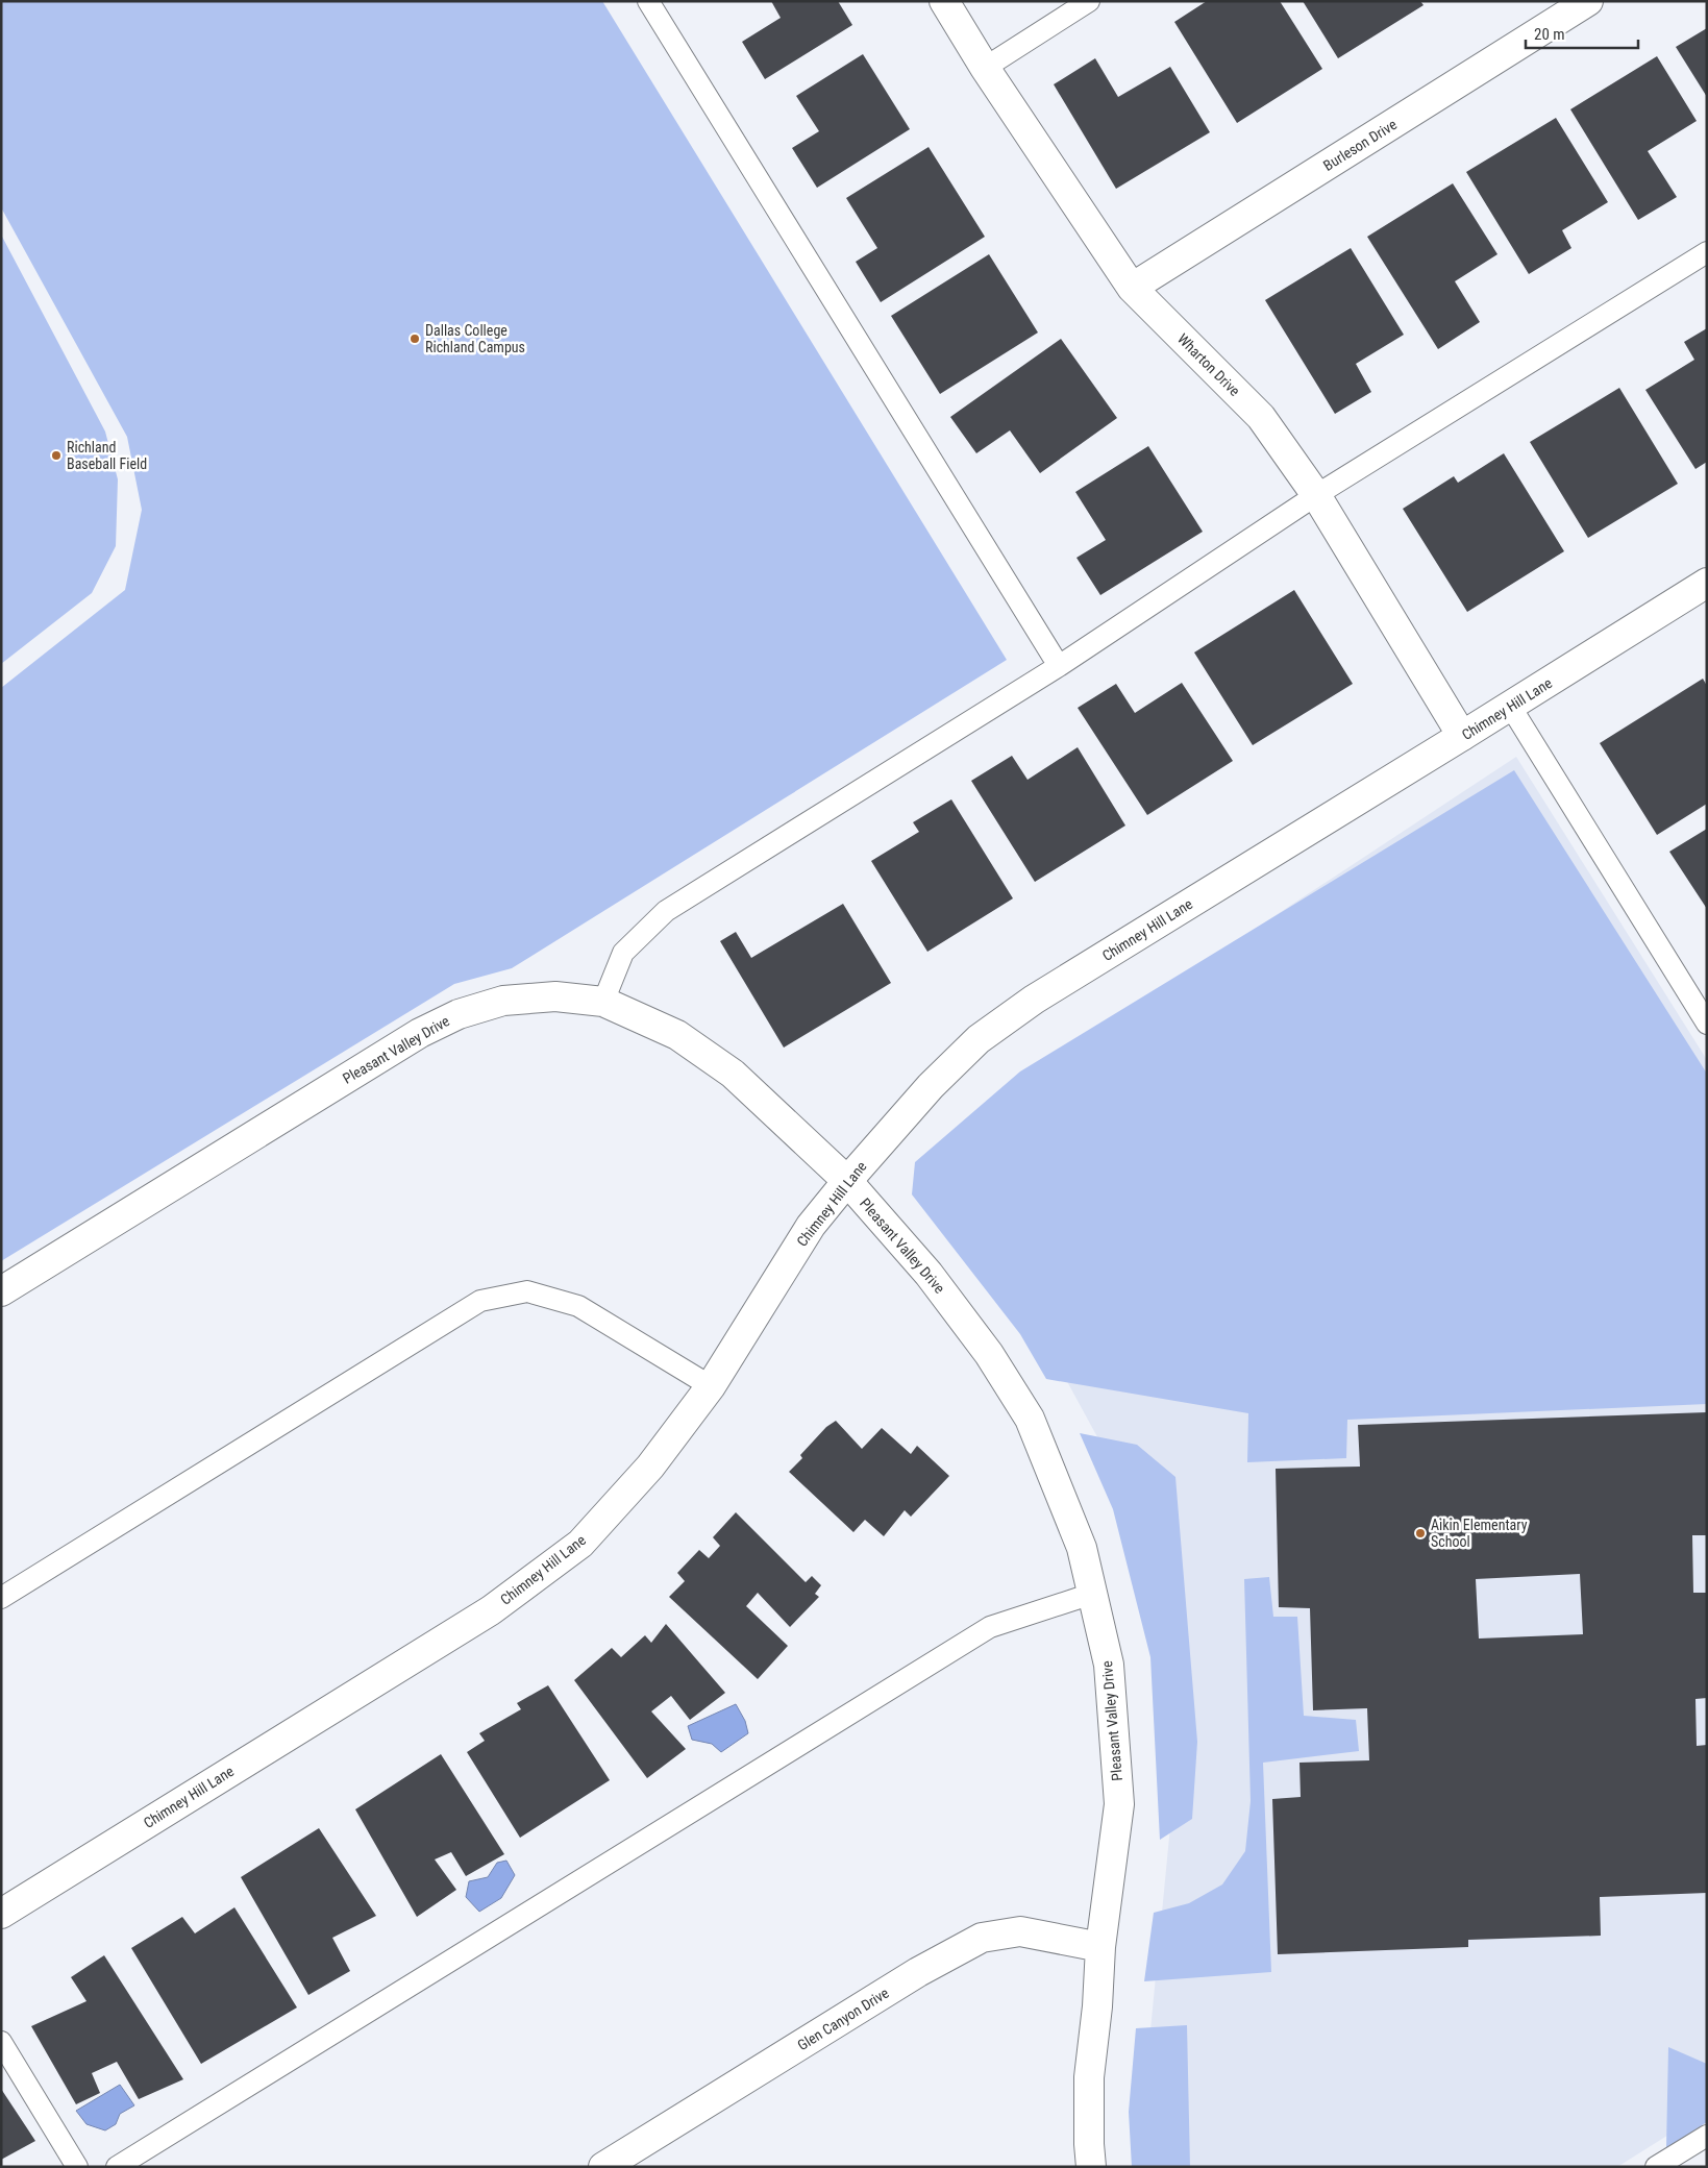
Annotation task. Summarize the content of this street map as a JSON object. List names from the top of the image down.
{
  "streets": {
    "street": [
      "Burleson Drive",
      "Wharton Drive",
      "Chimney Hill Lane",
      "Pleasant Valley Drive",
      "Glen Canyon Drive"
    ]
  },
  "crossings": [
    ["Burleson Drive", "Wharton Drive"],
    ["Wharton Drive", "Chimney Hill Lane"],
    ["Chimney Hill Lane", "Pleasant Valley Drive"],
    ["Pleasant Valley Drive", "Glen Canyon Drive"]
  ],
  "places": ["Dallas College Richland Campus", "Richland Baseball Field", "Aikin Elementary School"],
  "scale_bar": "20 m"
}
